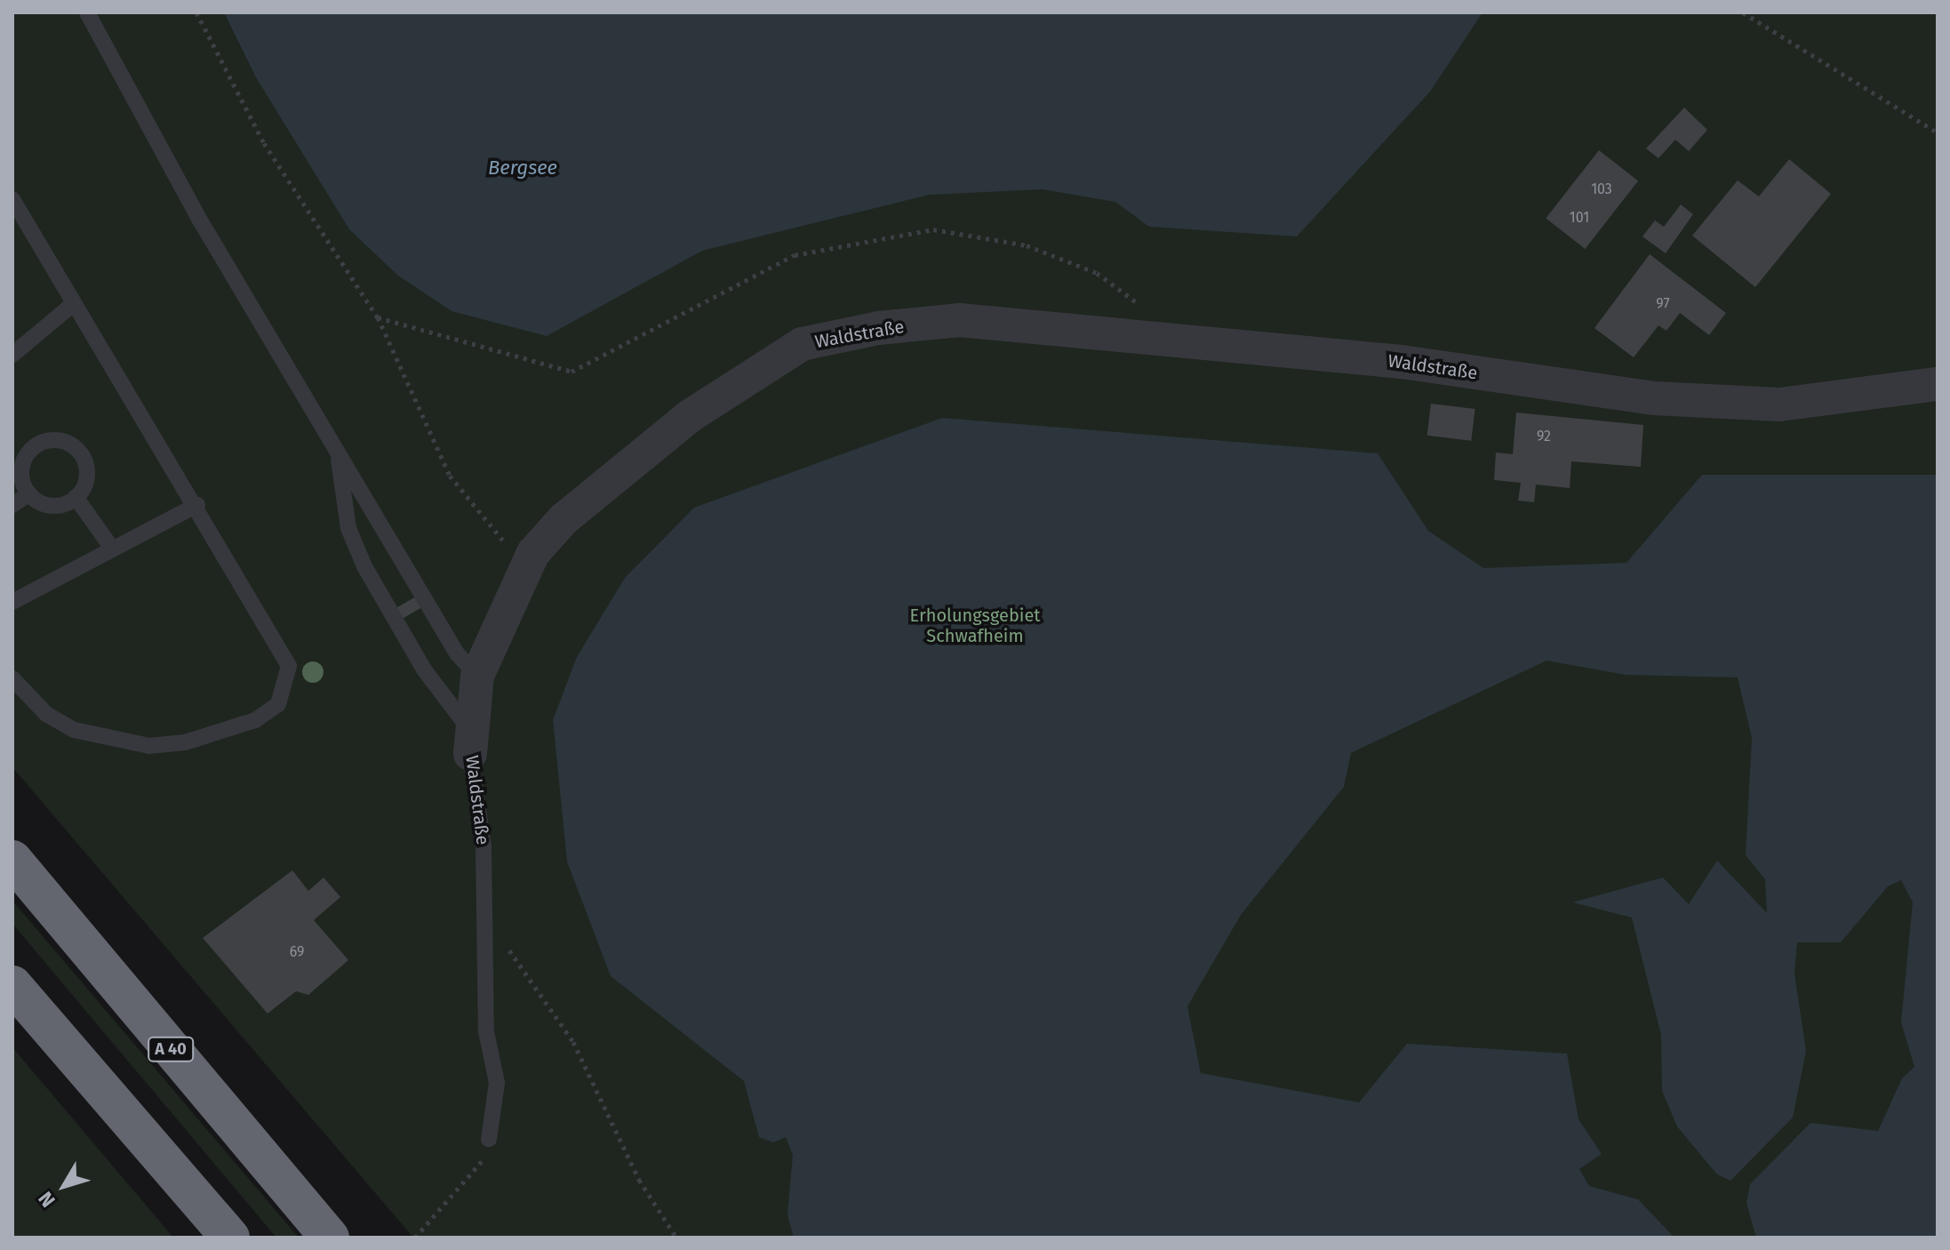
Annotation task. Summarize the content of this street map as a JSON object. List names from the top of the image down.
{
  "streets": {
    "highway": ["A 40"],
    "street": ["Waldstraße"]
  },
  "water": ["Bergsee"],
  "parks": ["Erholungsgebiet Schwafheim"],
  "house_numbers": [
    "103",
    "101",
    "97",
    "92",
    "69"
  ],
  "north": "bottom left"
}
